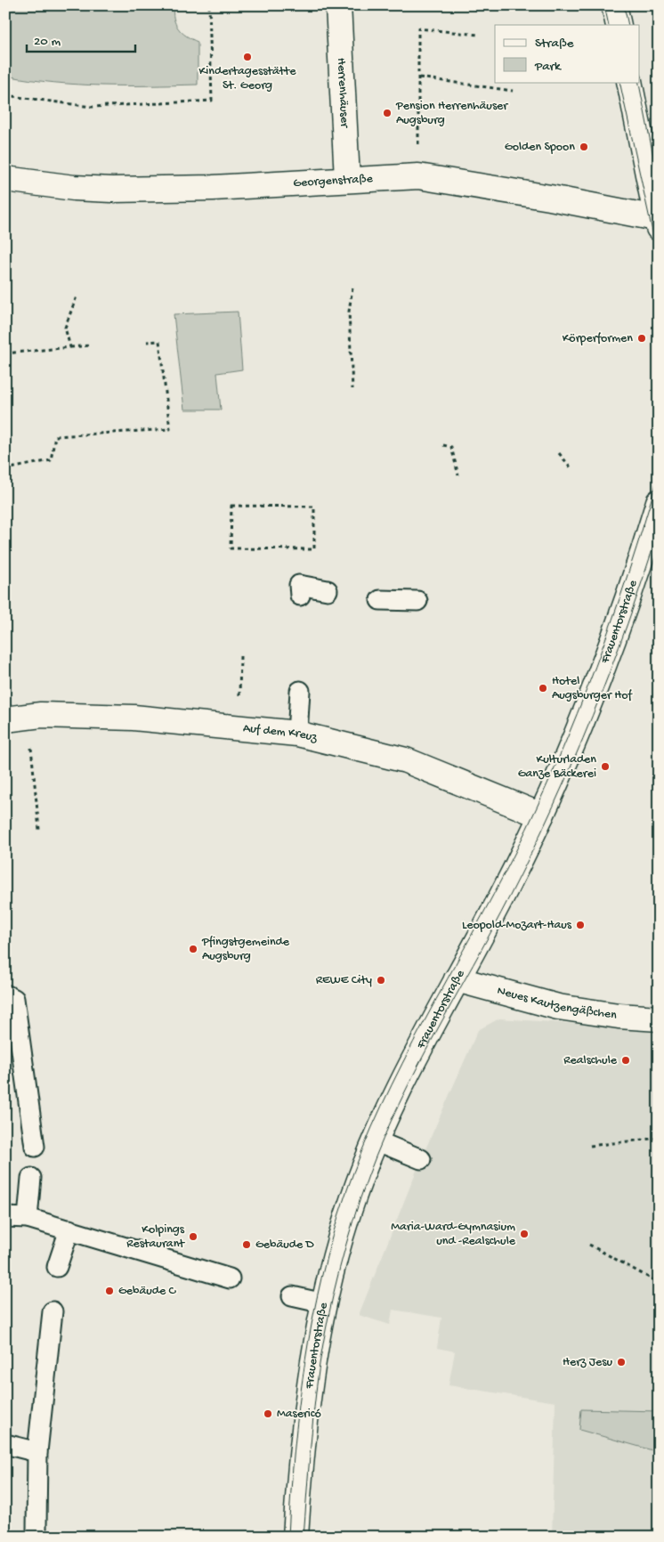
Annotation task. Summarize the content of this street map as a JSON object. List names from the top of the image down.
{
  "streets": {
    "street": [
      "Herrenhäuser",
      "Georgenstraße",
      "Frauentorstraße",
      "Auf dem Kreuz",
      "Neues Kautzengäßchen"
    ]
  },
  "crossings": [
    ["Herrenhäuser", "Georgenstraße"],
    ["Frauentorstraße", "Auf dem Kreuz"],
    ["Frauentorstraße", "Neues Kautzengäßchen"]
  ],
  "places": [
    "Kindertagesstätte St. Georg",
    "Pension Herrenhäuser Augsburg",
    "Golden Spoon",
    "Körperformen",
    "Hotel Augsburger Hof",
    "Kulturladen Ganze Bäckerei",
    "Leopold-Mozart-Haus",
    "Pfingstgemeinde Augsburg",
    "REWE City",
    "Realschule",
    "Maria-Ward-Gymnasium und -Realschule",
    "Kolpings Restaurant",
    "Gebäude D",
    "Gebäude C",
    "Herz Jesu",
    "Masericó"
  ],
  "legend": ["Straße", "Park"],
  "scale_bar": "20 m"
}
